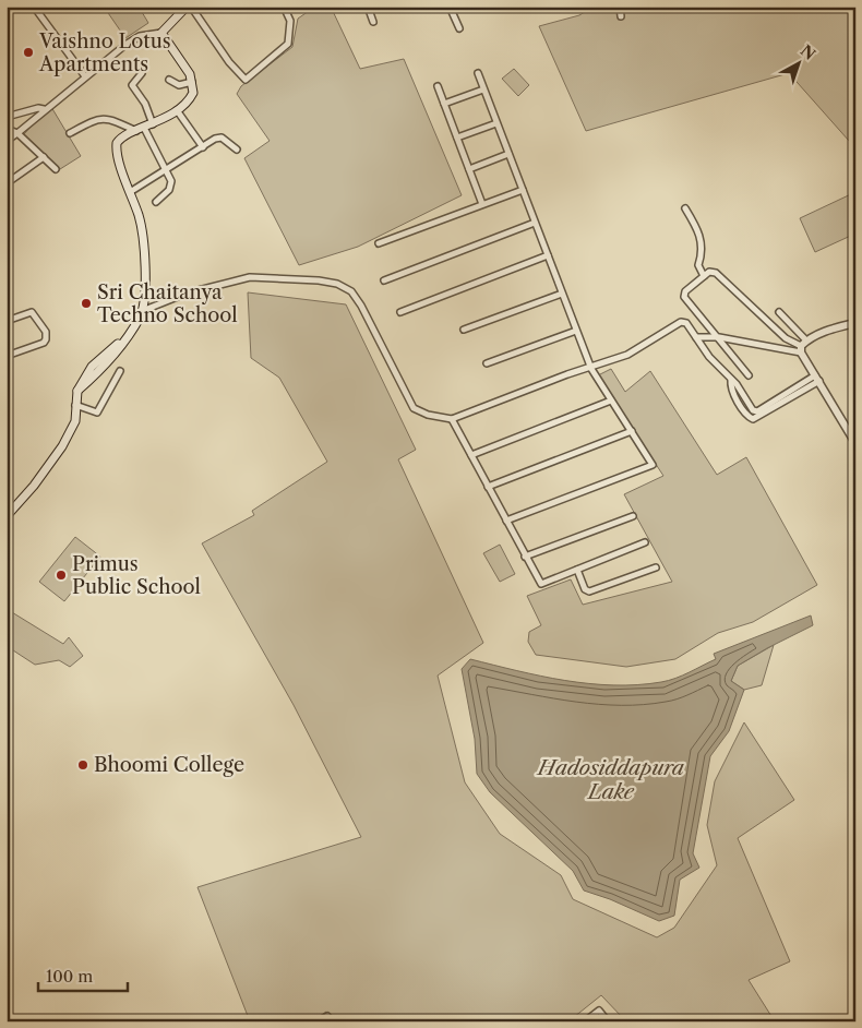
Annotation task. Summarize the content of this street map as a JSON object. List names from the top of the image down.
{
  "water": ["Hadosiddapura Lake"],
  "places": [
    "Vaishno Lotus Apartments",
    "Sri Chaitanya Techno School",
    "Primus Public School",
    "Bhoomi College"
  ],
  "scale_bar": "100 m",
  "north": "top right"
}
